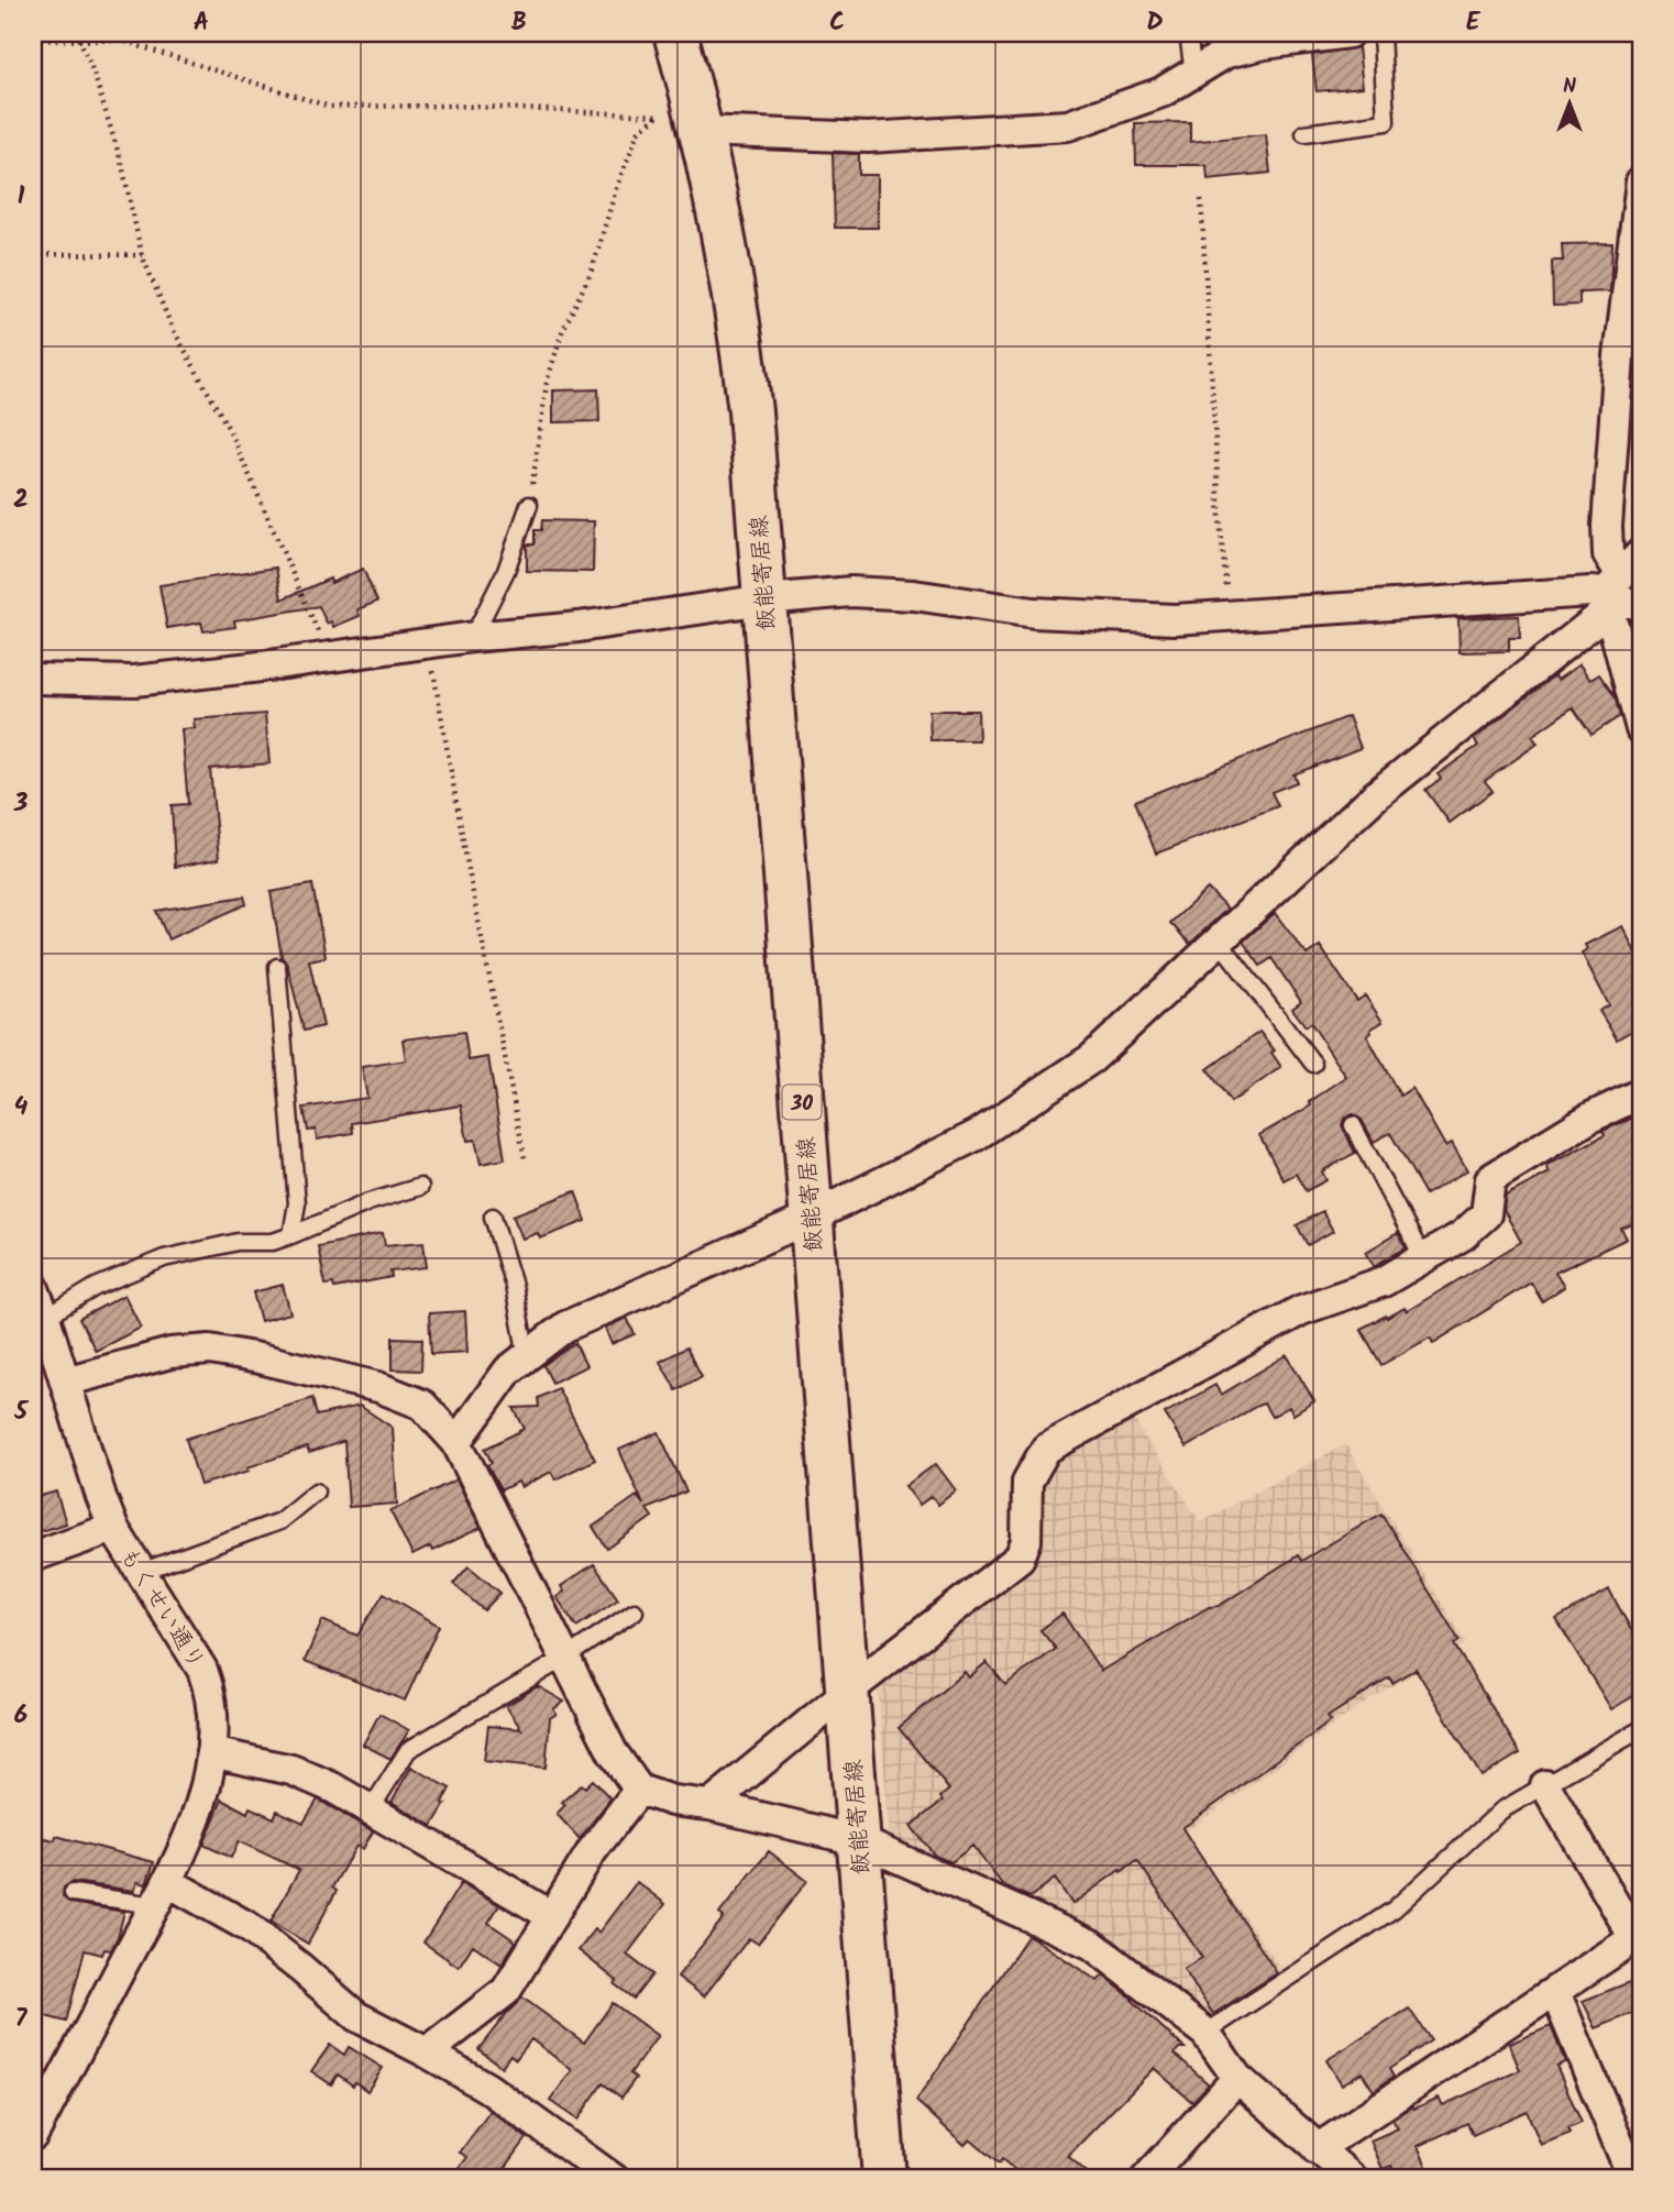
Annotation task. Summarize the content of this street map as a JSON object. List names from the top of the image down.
{
  "streets": {
    "main road": ["飯能寄居線", "30"],
    "street": ["もくせい通り"]
  },
  "north": "top",
  "grid": {
    "columns": [
      "A",
      "B",
      "C",
      "D",
      "E"
    ],
    "rows": [
      "1",
      "2",
      "3",
      "4",
      "5",
      "6",
      "7"
    ]
  }
}
